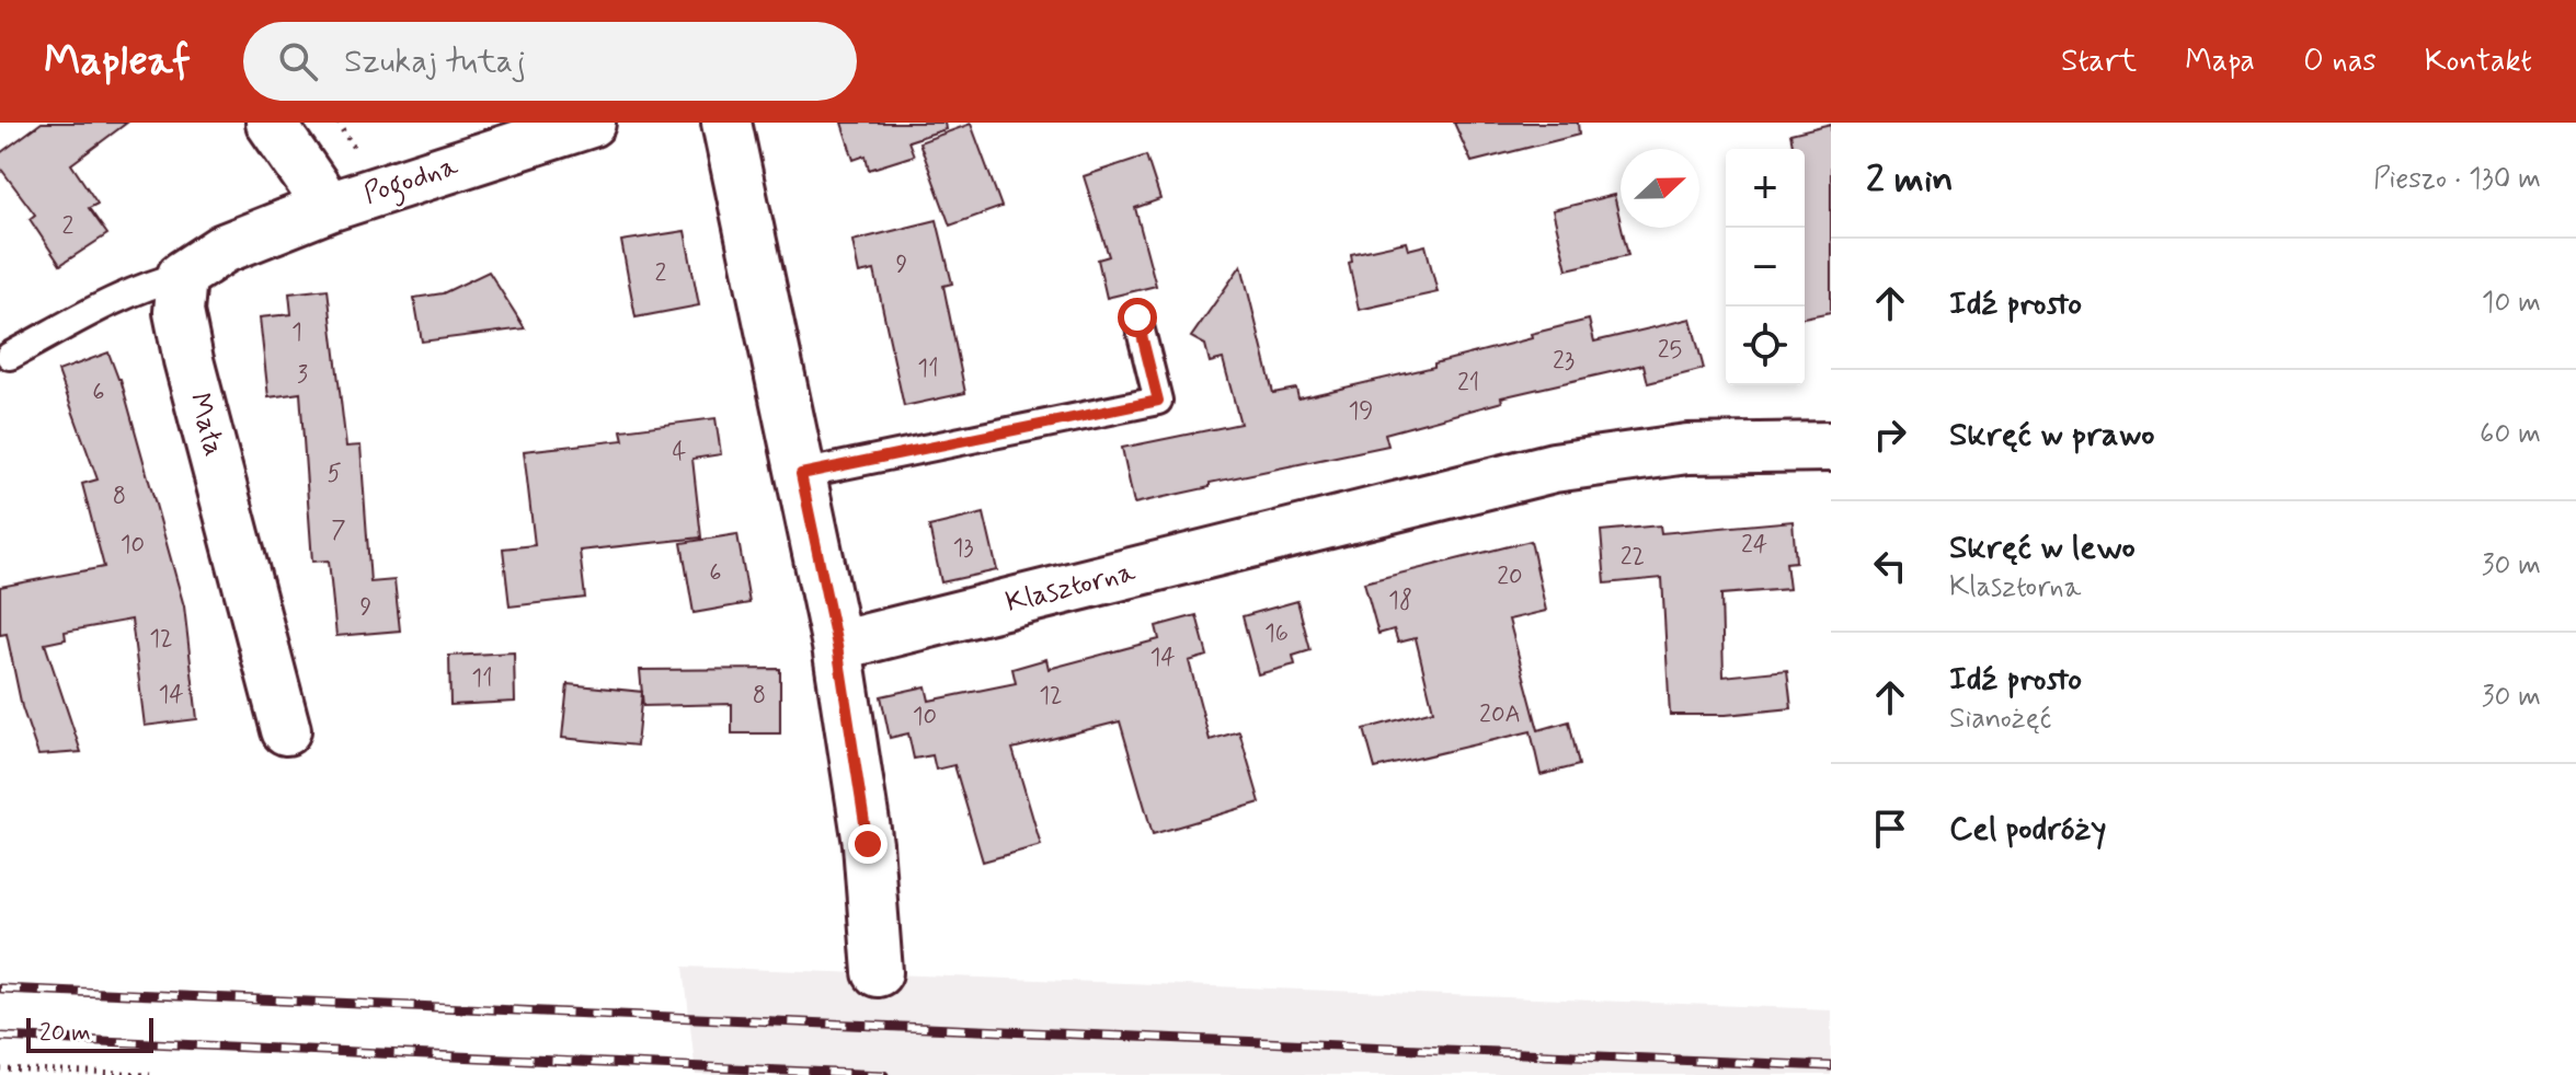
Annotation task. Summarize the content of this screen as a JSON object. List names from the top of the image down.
{
  "streets": {
    "street": ["Pogodna", "Mała", "Klasztorna"]
  },
  "house_numbers": [
    "2",
    "9",
    "2",
    "1",
    "25",
    "23",
    "11",
    "3",
    "21",
    "6",
    "19",
    "4",
    "5",
    "8",
    "7",
    "10",
    "24",
    "13",
    "22",
    "6",
    "20",
    "18",
    "9",
    "16",
    "12",
    "14",
    "11",
    "14",
    "8",
    "12",
    "20A",
    "10"
  ],
  "scale_bar": "20 m",
  "north": "right",
  "page": {
    "header": "Mapleaf",
    "search": "Szukaj tutaj",
    "nav": [
      "Start",
      "Mapa",
      "O nas",
      "Kontakt"
    ],
    "heading": ["2 min", "Pieszo · 130 m"],
    "map_buttons": ["+", "−"],
    "list": [
      ["Idź prosto", "10 m"],
      ["Skręć w prawo", "60 m"],
      ["Skręć w lewo", "Klasztorna", "30 m"],
      ["Idź prosto", "Sianożęć", "30 m"],
      "Cel podróży"
    ],
    "scale": "20 m"
  }
}
